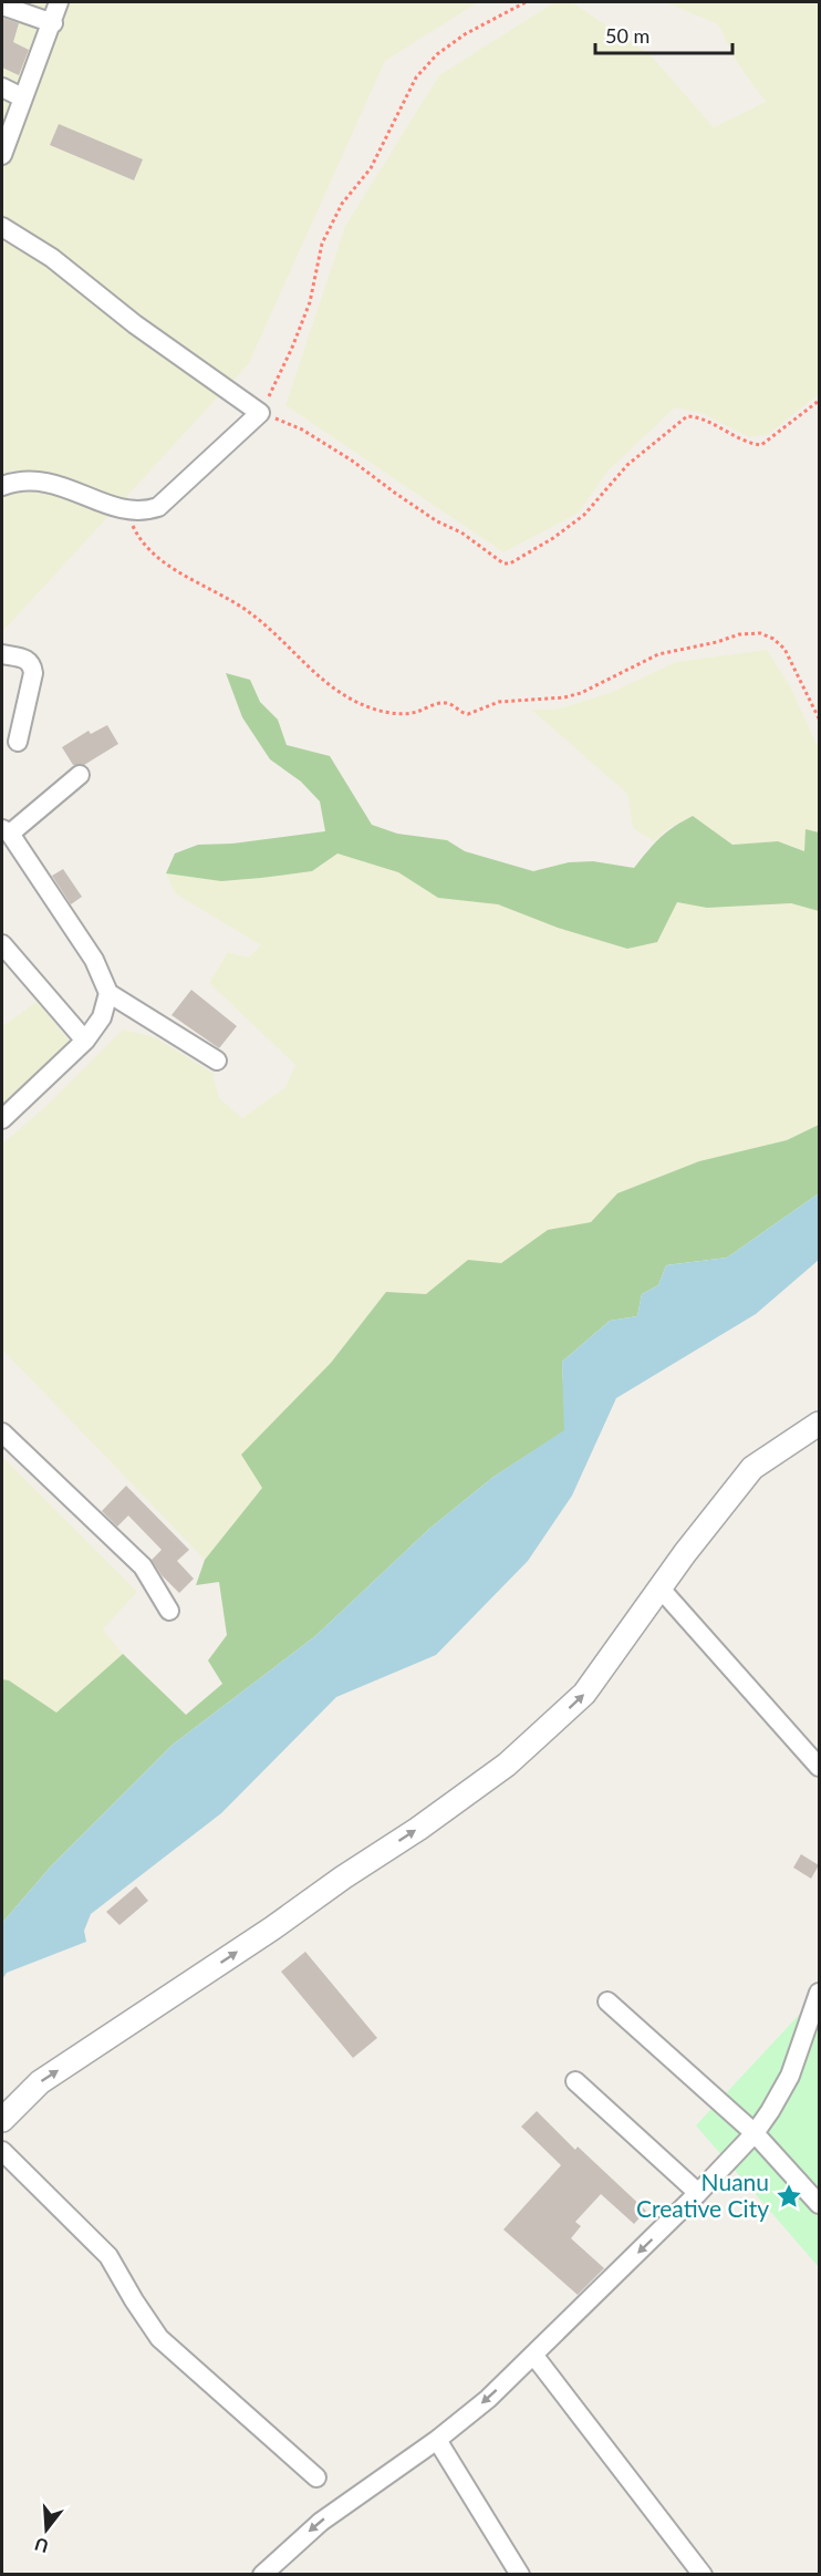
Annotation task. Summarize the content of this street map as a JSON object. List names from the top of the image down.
{
  "places": {
    "place": ["Nuanu Creative City"]
  },
  "scale_bar": "50 m",
  "north": "bottom"
}
